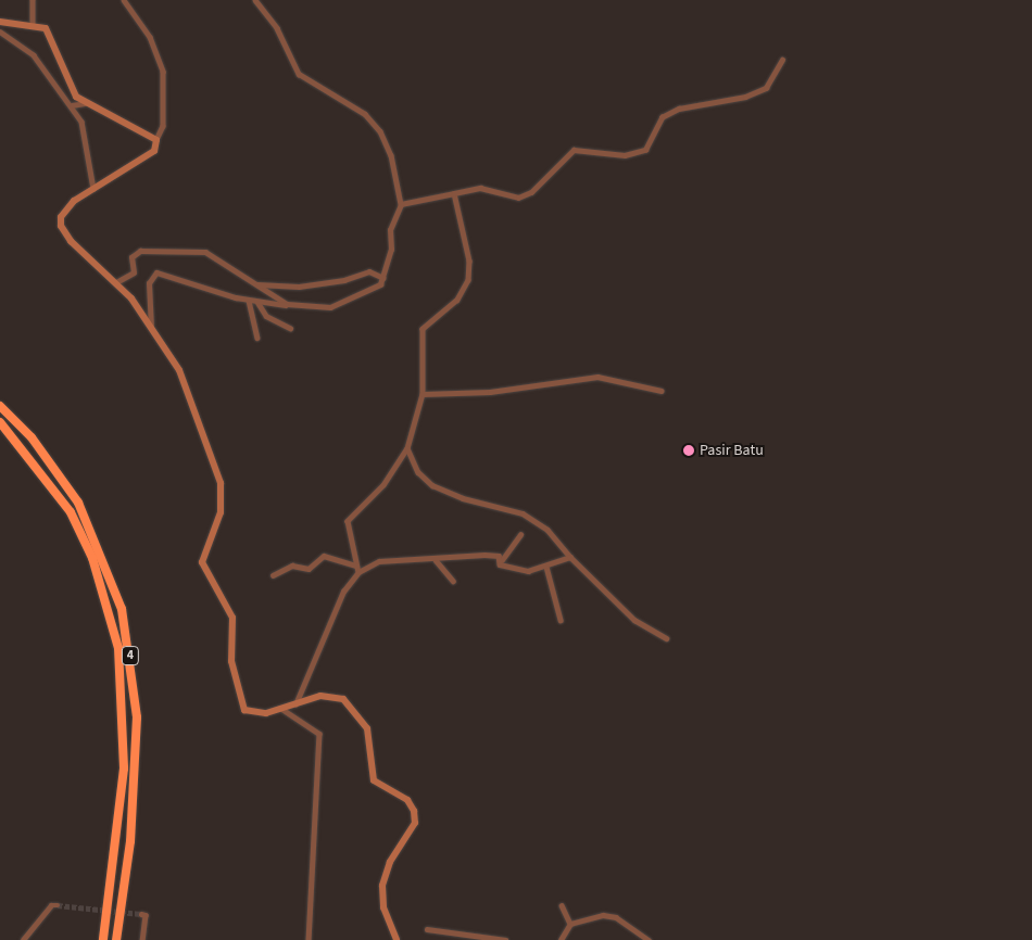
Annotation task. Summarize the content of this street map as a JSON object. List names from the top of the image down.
{
  "streets": {
    "highway": ["4"]
  },
  "places": ["Pasir Batu"]
}
